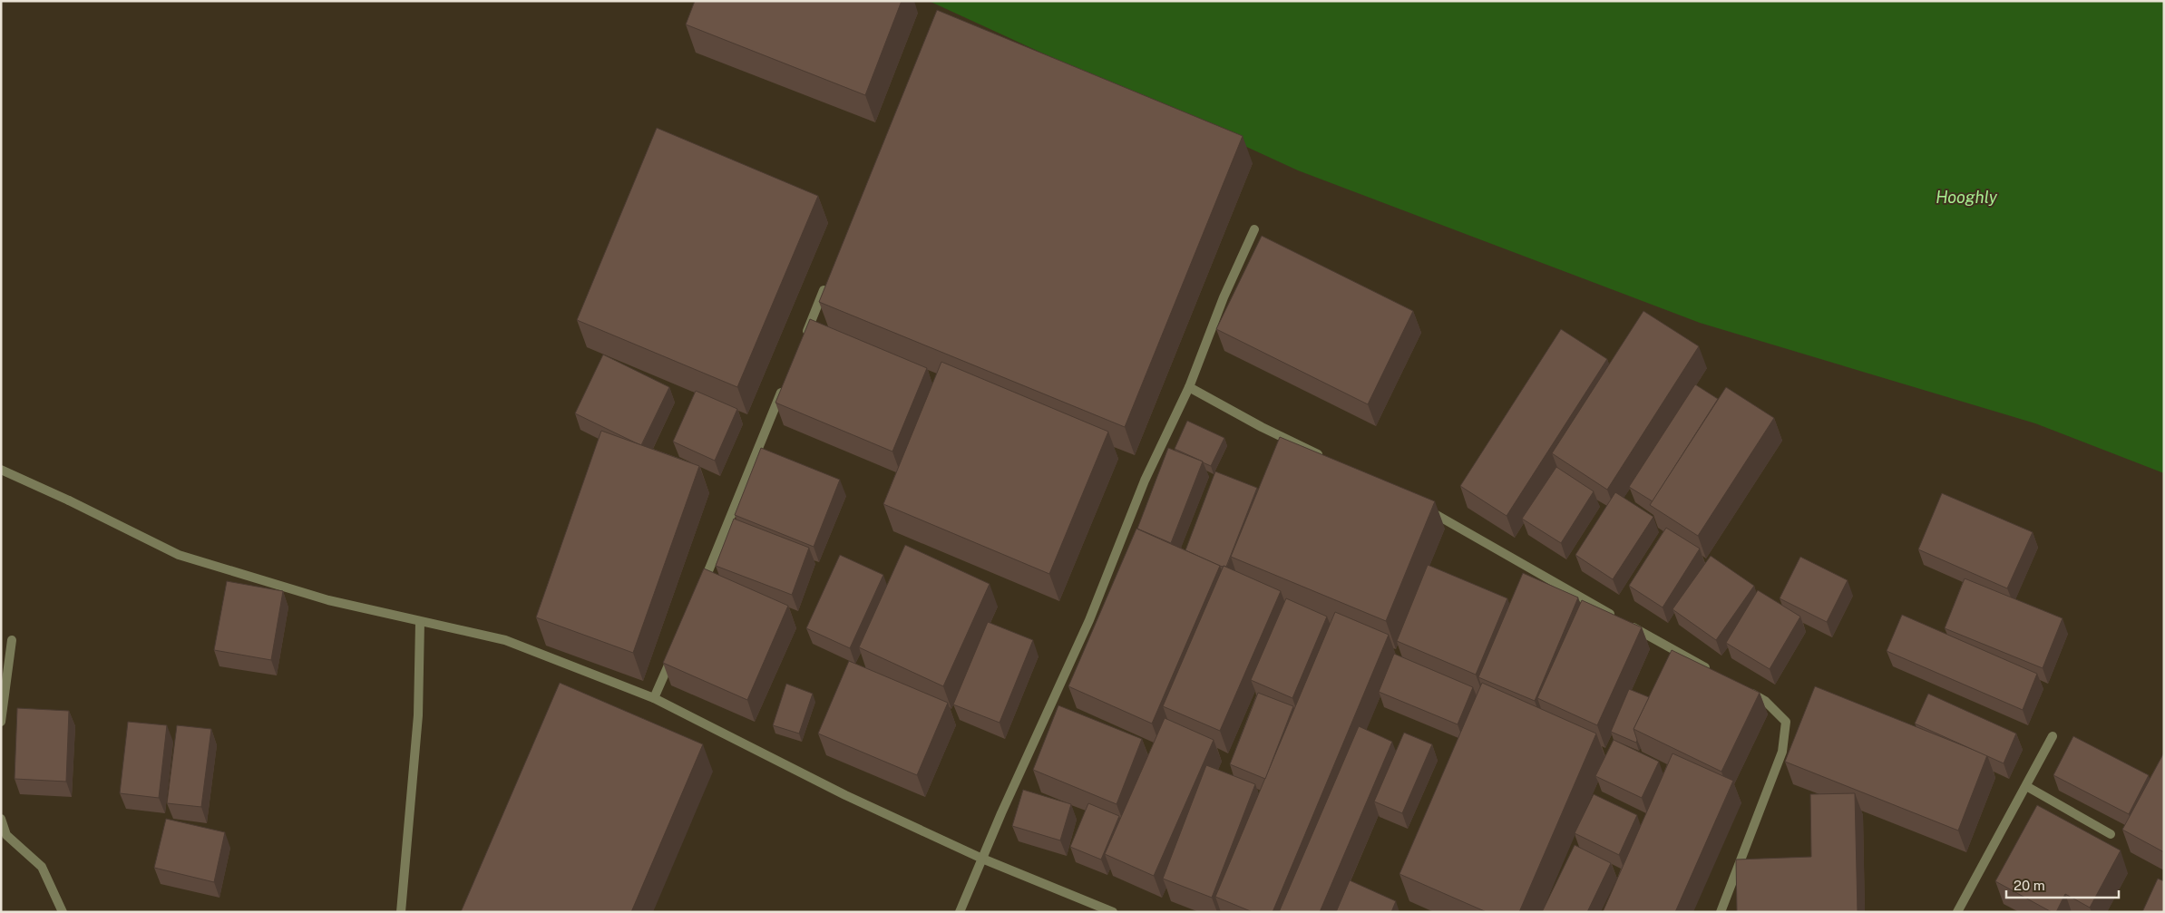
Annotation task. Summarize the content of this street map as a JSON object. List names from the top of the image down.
{
  "water": ["Hooghly"],
  "scale_bar": "20 m"
}
